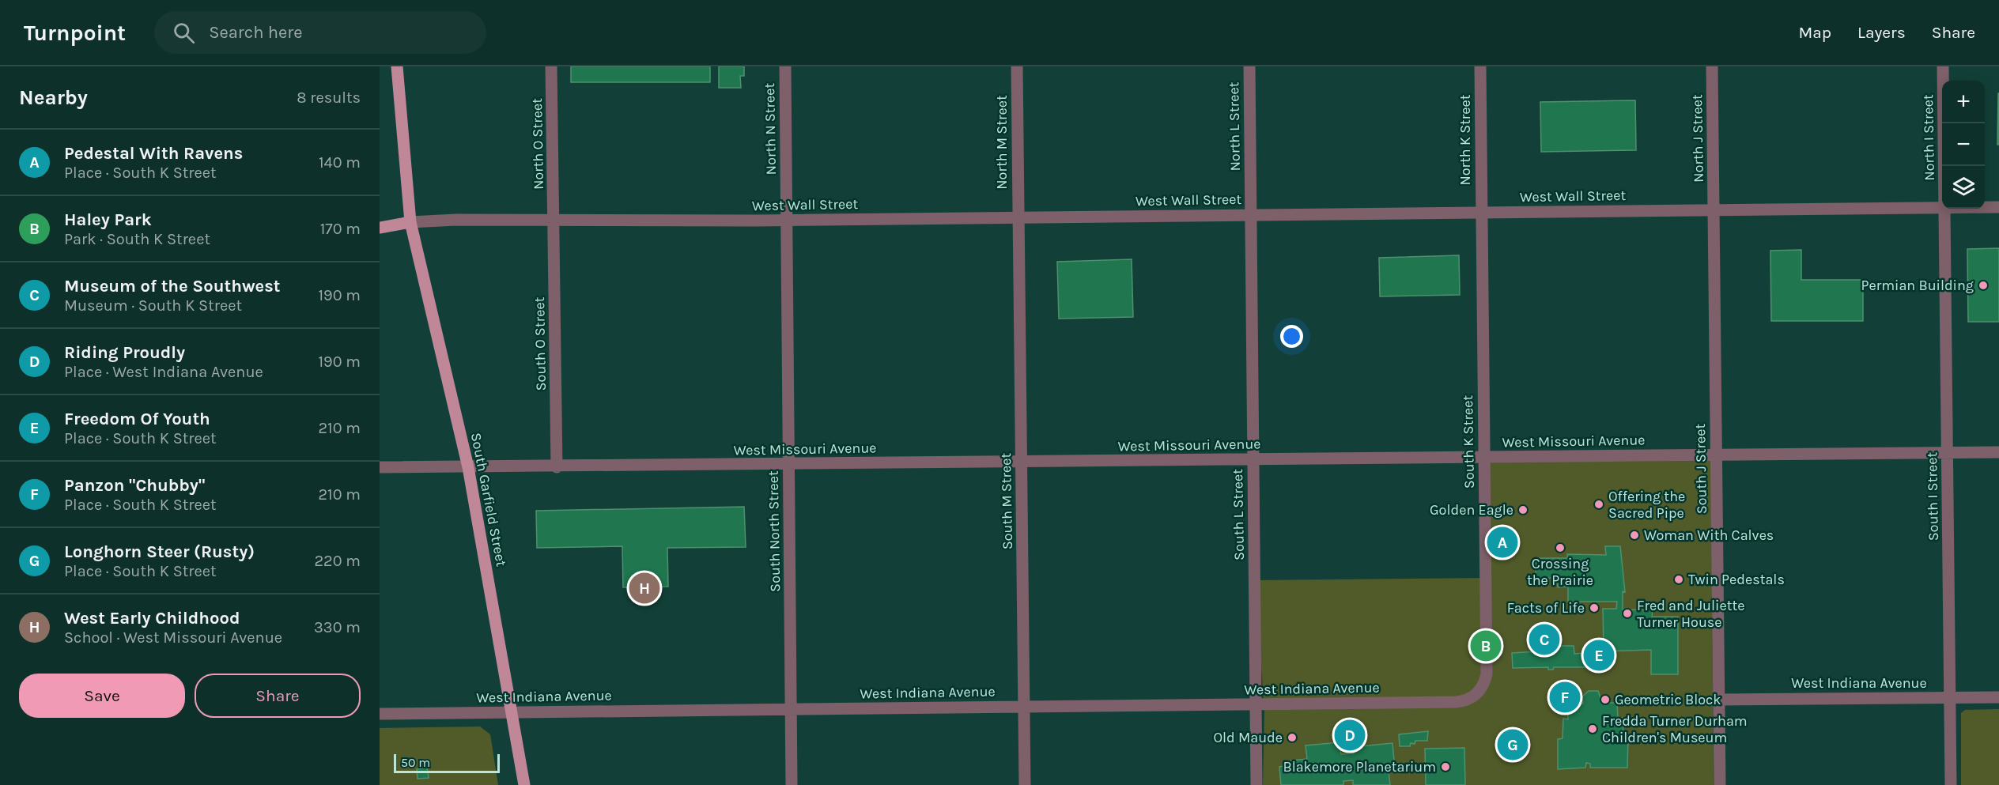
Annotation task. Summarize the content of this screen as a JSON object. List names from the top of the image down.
{
  "streets": {
    "main road": ["West Wall Street", "South Garfield Street"],
    "street": [
      "North L Street",
      "North N Street",
      "North I Street",
      "North J Street",
      "North K Street",
      "North M Street",
      "North O Street",
      "South O Street",
      "West Missouri Avenue",
      "South K Street",
      "South J Street",
      "South I Street",
      "South M Street",
      "South L Street",
      "South North Street",
      "West Indiana Avenue"
    ]
  },
  "crossings": [
    ["North L Street", "West Wall Street"],
    ["North L Street", "South L Street"],
    ["North N Street", "West Wall Street"],
    ["North N Street", "South North Street"],
    ["North J Street", "West Wall Street"],
    ["North J Street", "South J Street"],
    ["North K Street", "West Wall Street"],
    ["North K Street", "South K Street"],
    ["North M Street", "West Wall Street"],
    ["North M Street", "South M Street"],
    ["North O Street", "West Wall Street"],
    ["North O Street", "South O Street"],
    ["West Wall Street", "South O Street"],
    ["West Wall Street", "South K Street"],
    ["West Wall Street", "South J Street"],
    ["West Wall Street", "South Garfield Street"],
    ["West Wall Street", "South M Street"],
    ["West Wall Street", "South L Street"],
    ["West Wall Street", "South North Street"],
    ["South O Street", "West Missouri Avenue"],
    ["West Missouri Avenue", "South K Street"],
    ["West Missouri Avenue", "South J Street"],
    ["West Missouri Avenue", "South I Street"],
    ["West Missouri Avenue", "South Garfield Street"],
    ["West Missouri Avenue", "South M Street"],
    ["West Missouri Avenue", "South L Street"],
    ["West Missouri Avenue", "South North Street"],
    ["South K Street", "West Indiana Avenue"],
    ["South J Street", "West Indiana Avenue"],
    ["South I Street", "West Indiana Avenue"],
    ["South Garfield Street", "West Indiana Avenue"],
    ["South M Street", "West Indiana Avenue"],
    ["South L Street", "West Indiana Avenue"],
    ["South North Street", "West Indiana Avenue"]
  ],
  "places": [
    "Permian Building",
    "Offering the Sacred Pipe",
    "Golden Eagle",
    "Woman With Calves",
    "Crossing the Prairie",
    "Twin Pedestals",
    "Facts of Life",
    "Fred and Juliette Turner House",
    "Geometric Block",
    "Fredda Turner Durham Children's Museum",
    "Old Maude",
    "Blakemore Planetarium"
  ],
  "scale_bar": "50 m",
  "page": {
    "header": "Turnpoint",
    "search": "Search here",
    "nav": ["Map", "Layers", "Share"],
    "heading": ["Nearby", "8 results"],
    "map_buttons": ["+", "−"],
    "list": [
      {
        "mark": "A",
        "name": "Pedestal With Ravens",
        "note": "Place · South K Street",
        "value": "140 m"
      },
      {
        "mark": "B",
        "name": "Haley Park",
        "note": "Park · South K Street",
        "value": "170 m"
      },
      {
        "mark": "C",
        "name": "Museum of the Southwest",
        "note": "Museum · South K Street",
        "value": "190 m"
      },
      {
        "mark": "D",
        "name": "Riding Proudly",
        "note": "Place · West Indiana Avenue",
        "value": "190 m"
      },
      {
        "mark": "E",
        "name": "Freedom Of Youth",
        "note": "Place · South K Street",
        "value": "210 m"
      },
      {
        "mark": "F",
        "name": "Panzon \"Chubby\"",
        "note": "Place · South K Street",
        "value": "210 m"
      },
      {
        "mark": "G",
        "name": "Longhorn Steer (Rusty)",
        "note": "Place · South K Street",
        "value": "220 m"
      },
      {
        "mark": "H",
        "name": "West Early Childhood",
        "note": "School · West Missouri Avenue",
        "value": "330 m"
      }
    ],
    "pins": [
      "A",
      "H",
      "C",
      "B",
      "E",
      "F",
      "D",
      "G"
    ],
    "buttons": ["Save", "Share"],
    "scale": "50 m"
  }
}
